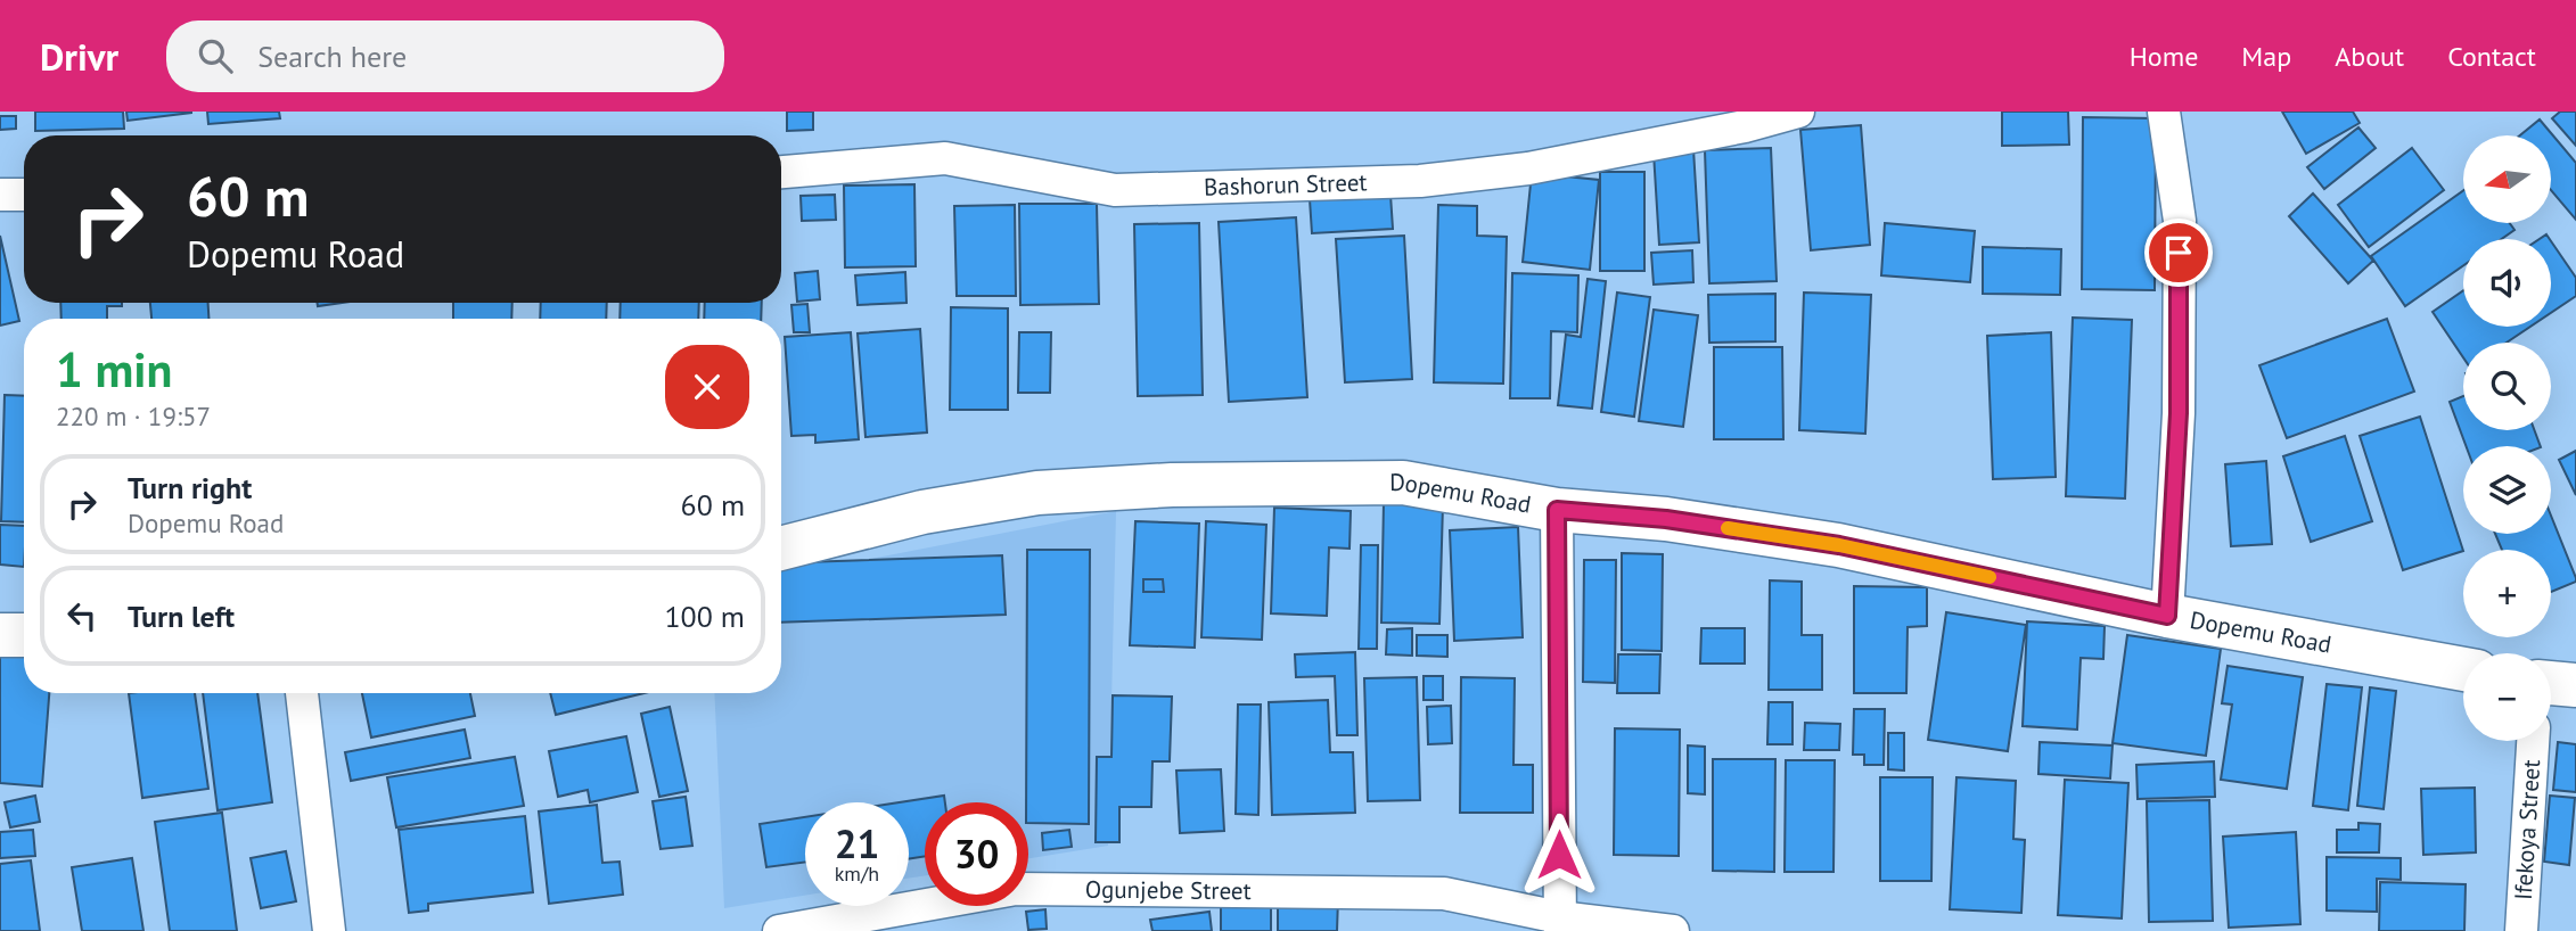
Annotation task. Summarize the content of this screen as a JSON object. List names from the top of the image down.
{
  "streets": {
    "main road": ["Dopemu Road"],
    "street": ["Bashorun Street", "Ifekoya Street", "Ogunjebe Street"]
  },
  "north": "left",
  "page": {
    "header": "Drivr",
    "search": "Search here",
    "nav": [
      "Home",
      "Map",
      "About",
      "Contact"
    ],
    "map_buttons": ["+", "−"],
    "turn": ["60 m", "Dopemu Road"],
    "heading": ["1 min", "220 m · 19:57"],
    "list": [
      {
        "name": "Turn right",
        "note": "Dopemu Road",
        "value": "60 m"
      },
      {
        "name": "Turn left",
        "value": "100 m"
      }
    ],
    "speed": "21 km/h",
    "limit": "30"
  }
}
